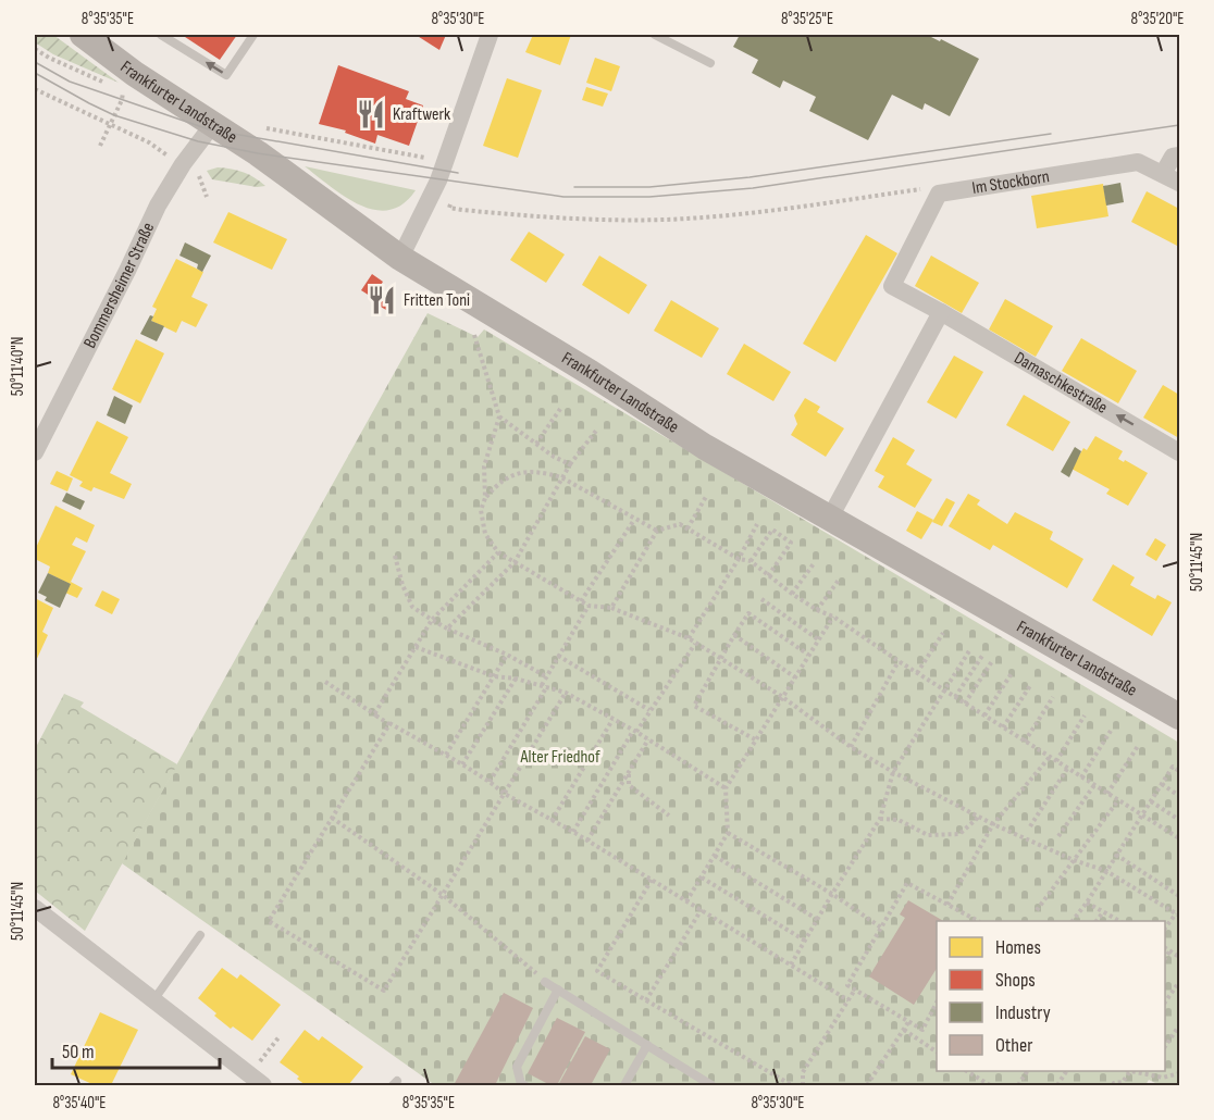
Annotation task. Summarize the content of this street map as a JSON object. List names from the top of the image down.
{
  "streets": {
    "main road": ["Frankfurter Landstraße"],
    "street": ["Im Stockborn", "Bommersheimer Straße", "Damaschkestraße"]
  },
  "crossings": [
    ["Frankfurter Landstraße", "Bommersheimer Straße"],
    ["Im Stockborn", "Damaschkestraße"]
  ],
  "one_way": ["Damaschkestraße"],
  "parks": ["Alter Friedhof"],
  "places": {
    "restaurant": ["Kraftwerk", "Fritten Toni"]
  },
  "legend": [
    "Homes",
    "Shops",
    "Industry",
    "Other"
  ],
  "scale_bar": "50 m",
  "coordinates": [
    "8°35'35\"E",
    "8°35'30\"E",
    "8°35'25\"E",
    "8°35'20\"E",
    "50°11'40\"N",
    "50°11'45\"N",
    "8°35'40\"E"
  ]
}
